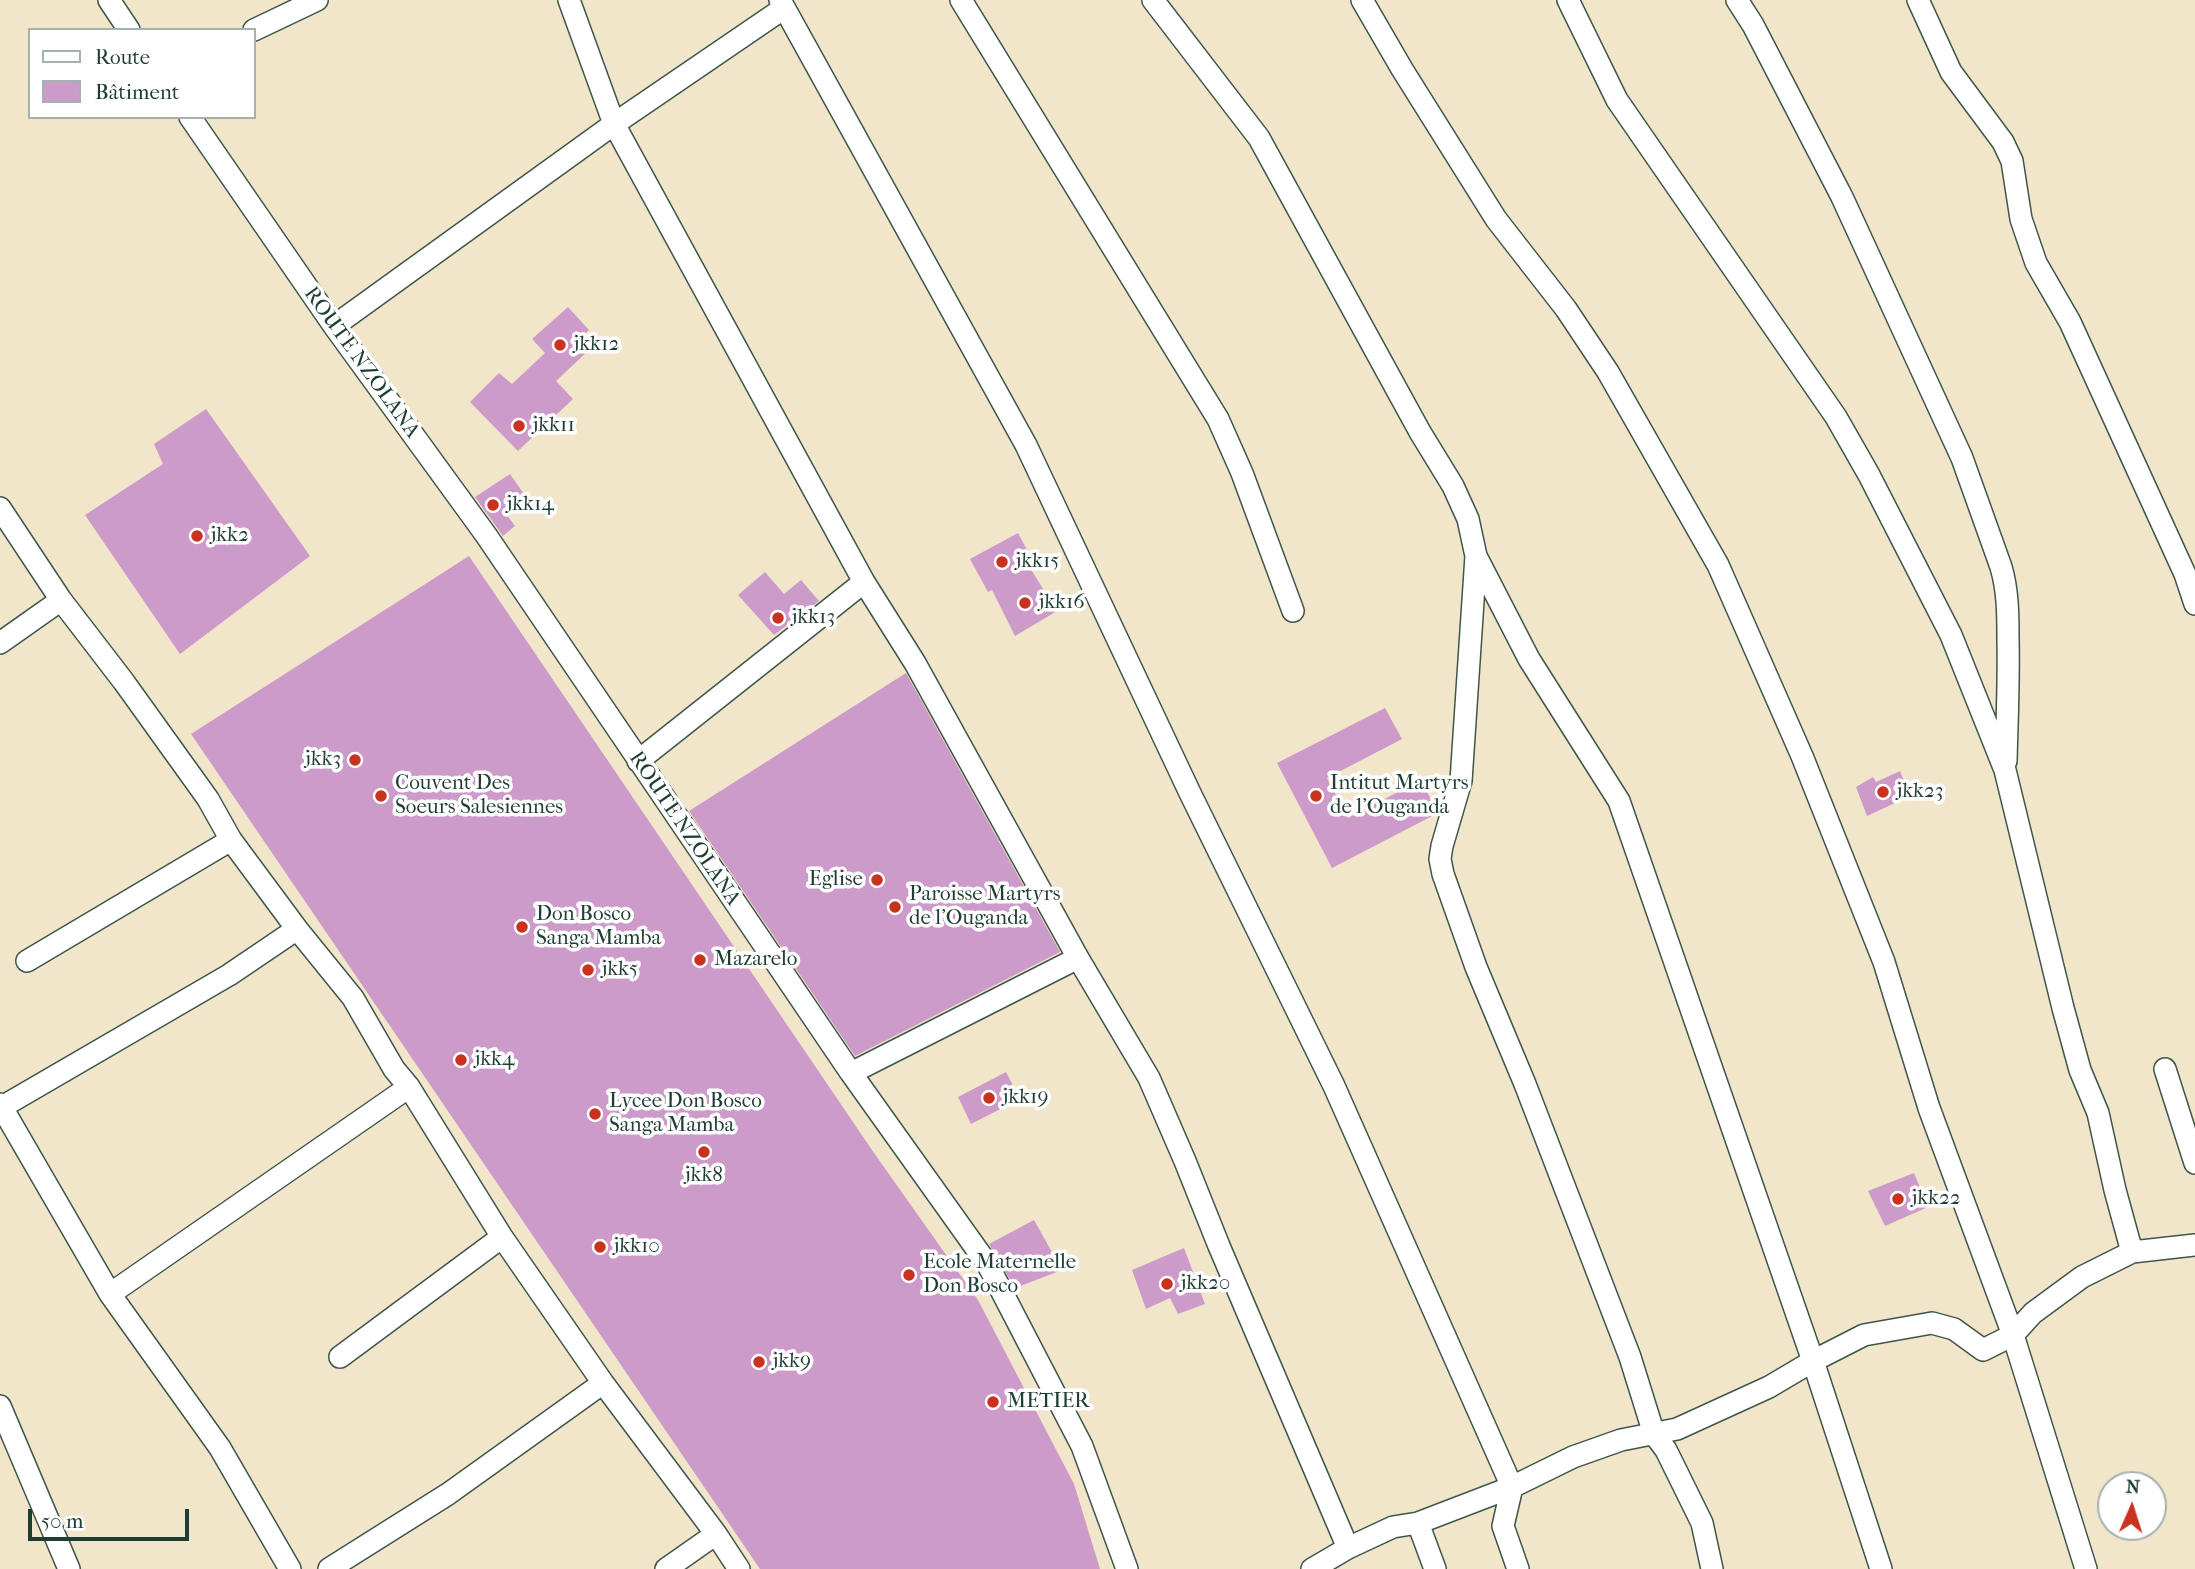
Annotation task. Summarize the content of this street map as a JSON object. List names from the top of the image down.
{
  "streets": {
    "street": ["ROUTE NZOLANA"]
  },
  "places": [
    "jkk12",
    "jkk11",
    "jkk14",
    "jkk2",
    "jkk15",
    "jkk16",
    "jkk13",
    "jkk3",
    "jkk23",
    "Couvent Des Soeurs Salesiennes",
    "Intitut Martyrs de l'Ouganda",
    "Eglise",
    "Paroisse Martyrs de l'Ouganda",
    "Don Bosco Sanga Mamba",
    "Mazarelo",
    "jkk5",
    "jkk4",
    "jkk19",
    "Lycee Don Bosco Sanga Mamba",
    "jkk8",
    "jkk22",
    "jkk10",
    "Ecole Maternelle Don Bosco",
    "jkk20",
    "jkk9",
    "METIER"
  ],
  "legend": ["Route", "Bâtiment"],
  "scale_bar": "50 m",
  "north": "top"
}
